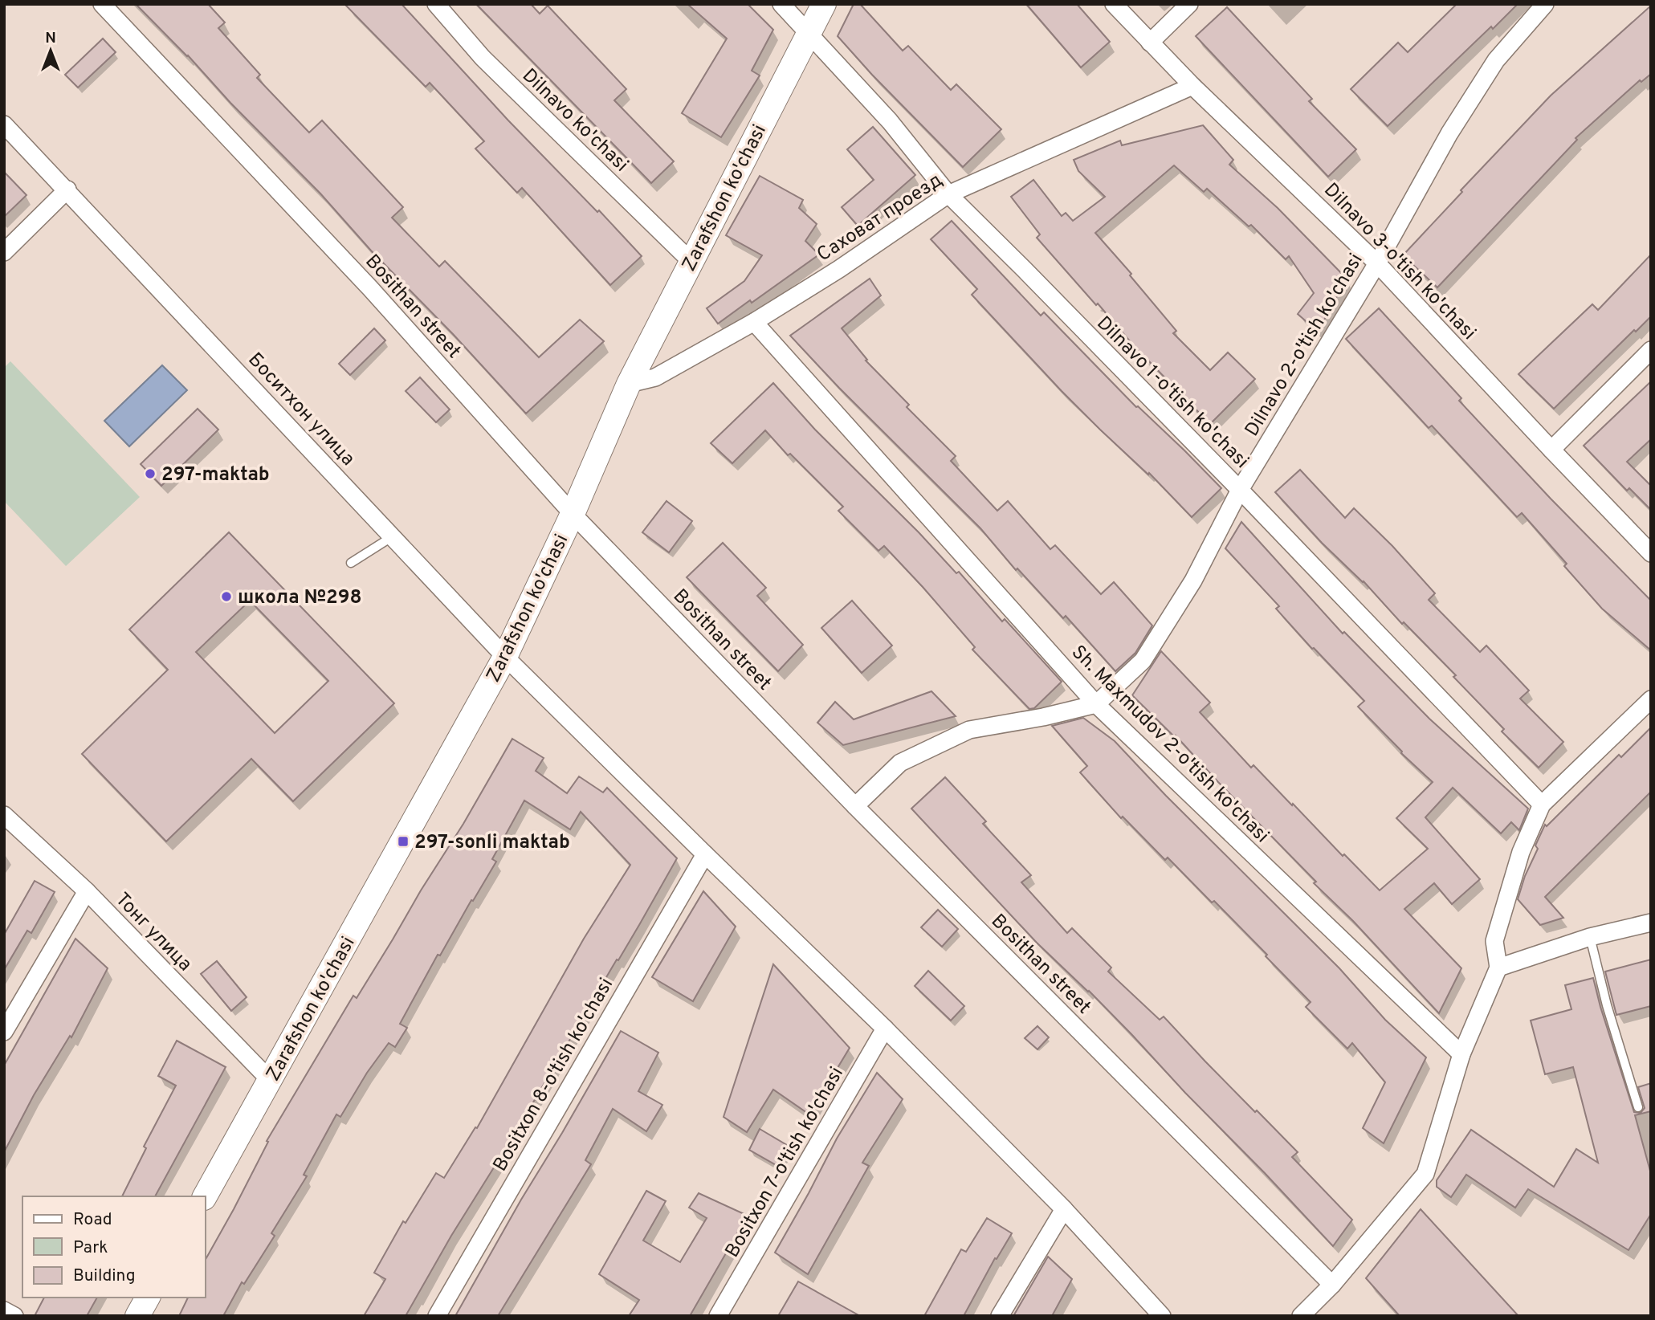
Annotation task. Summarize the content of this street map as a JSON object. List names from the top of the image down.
{
  "streets": {
    "street": [
      "Dilnavo ko'chasi",
      "Zarafshon ko'chasi",
      "Саховат проезд",
      "Dilnavo 3-o'tish ko'chasi",
      "Bosithan street",
      "Dilnavo 2-o'tish ko'chasi",
      "Dilnavo 1-o'tish ko'chasi",
      "Боситхон улица",
      "Sh. Maxmudov 2-o'tish ko'chasi",
      "Тонг улица",
      "Bositxon 8-o'tish ko'chasi",
      "Bositxon 7-o'tish ko'chasi"
    ]
  },
  "crossings": [
    ["Dilnavo ko'chasi", "Zarafshon ko'chasi"],
    ["Zarafshon ko'chasi", "Саховат проезд"],
    ["Zarafshon ko'chasi", "Bosithan street"],
    ["Zarafshon ko'chasi", "Dilnavo 1-o'tish ko'chasi"],
    ["Zarafshon ko'chasi", "Боситхон улица"],
    ["Zarafshon ko'chasi", "Тонг улица"],
    ["Саховат проезд", "Dilnavo 3-o'tish ko'chasi"],
    ["Саховат проезд", "Dilnavo 1-o'tish ko'chasi"],
    ["Саховат проезд", "Sh. Maxmudov 2-o'tish ko'chasi"],
    ["Dilnavo 3-o'tish ko'chasi", "Dilnavo 2-o'tish ko'chasi"],
    ["Bosithan street", "Dilnavo 2-o'tish ko'chasi"],
    ["Dilnavo 2-o'tish ko'chasi", "Dilnavo 1-o'tish ko'chasi"],
    ["Dilnavo 2-o'tish ko'chasi", "Sh. Maxmudov 2-o'tish ko'chasi"]
  ],
  "places": {
    "other": ["297-maktab", "школа №298"],
    "transit": ["297-sonli maktab"]
  },
  "legend": ["Road", "Park", "Building"],
  "north": "top"
}
